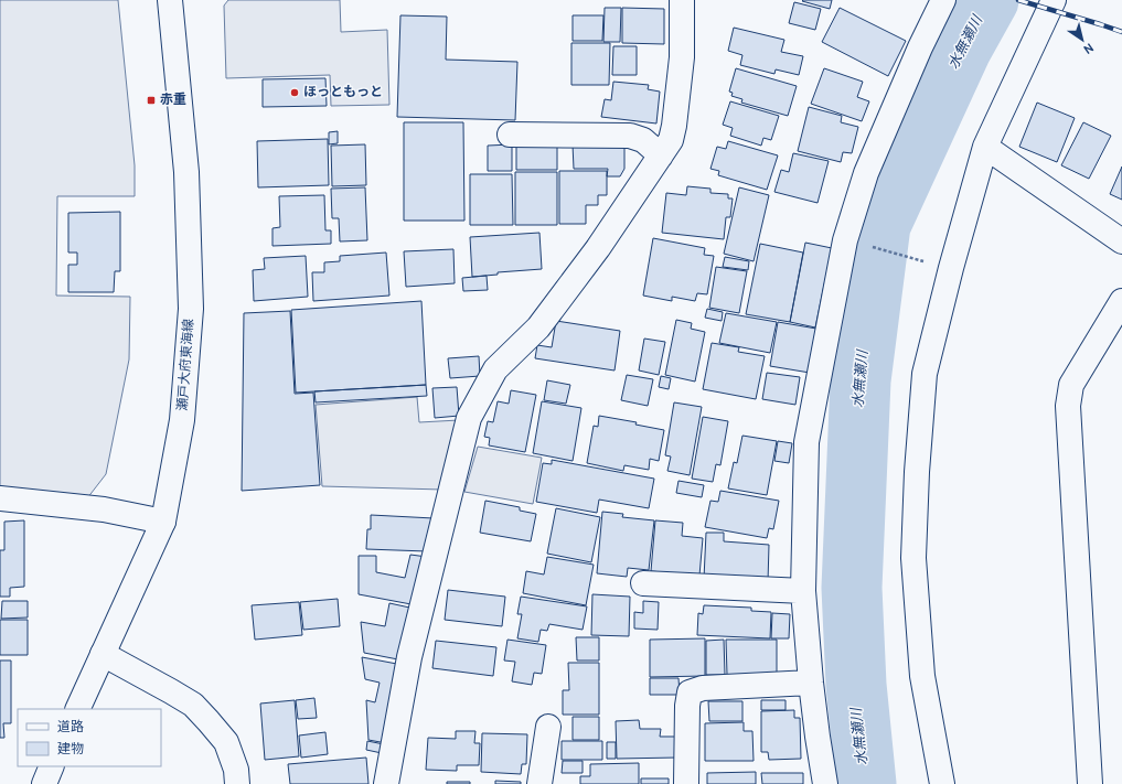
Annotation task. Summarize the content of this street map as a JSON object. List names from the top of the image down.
{
  "streets": {
    "street": ["瀬戸大府東海線"]
  },
  "water": ["水無瀬川"],
  "places": {
    "other": ["ほっともっと"],
    "transit": ["赤重"]
  },
  "legend": ["道路", "建物"],
  "north": "bottom right"
}
